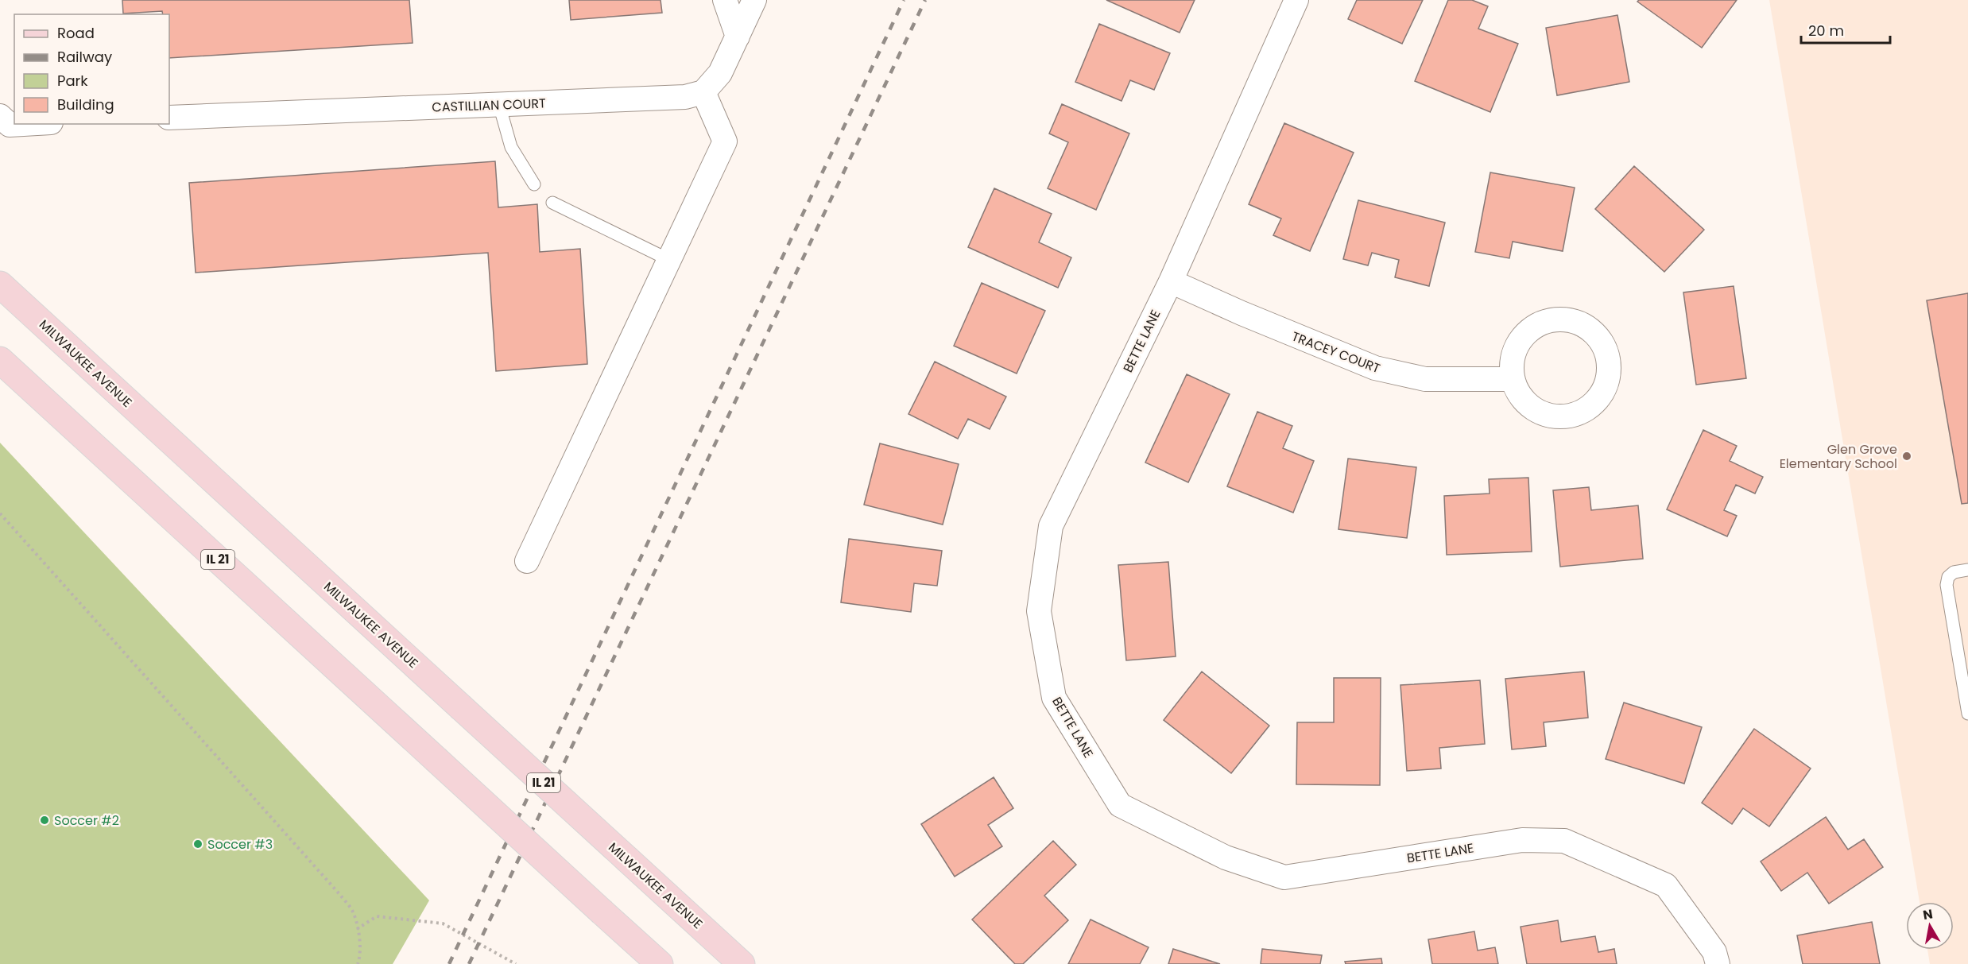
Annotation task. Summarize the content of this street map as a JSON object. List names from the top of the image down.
{
  "streets": {
    "main road": ["MILWAUKEE AVENUE", "IL 21"],
    "street": ["CASTILLIAN COURT", "BETTE LANE", "TRACEY COURT"]
  },
  "crossings": [
    ["BETTE LANE", "TRACEY COURT"]
  ],
  "places": ["Glen Grove Elementary School", "Soccer #2", "Soccer #3"],
  "legend": [
    "Road",
    "Railway",
    "Park",
    "Building"
  ],
  "scale_bar": "20 m",
  "north": "top"
}
